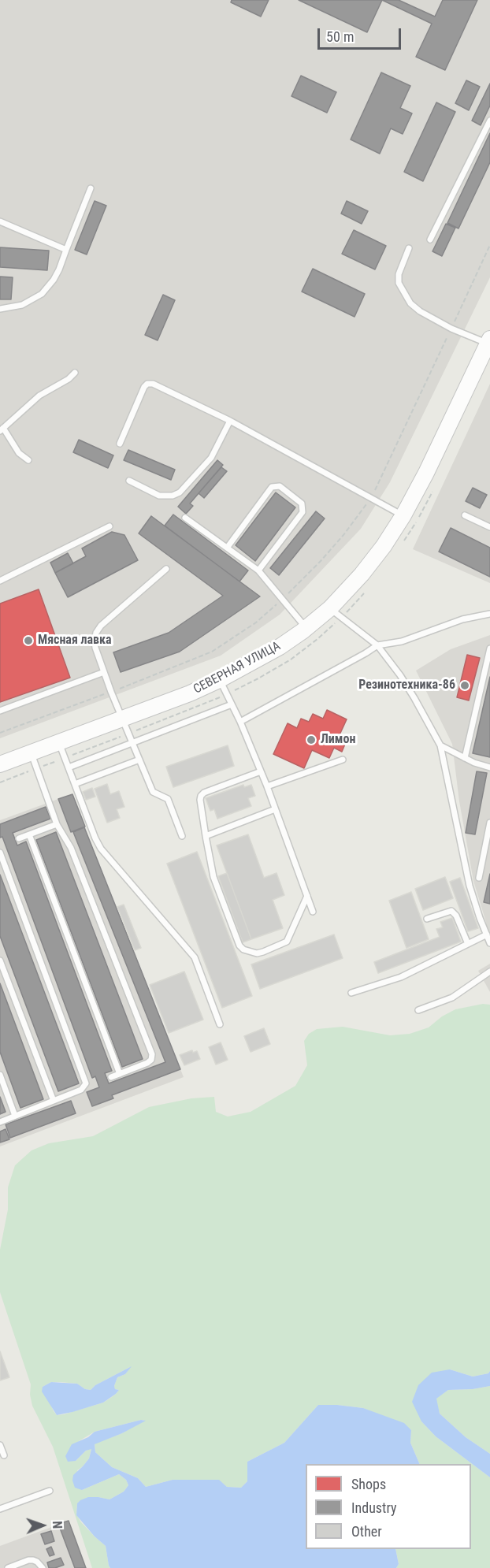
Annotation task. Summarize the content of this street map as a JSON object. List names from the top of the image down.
{
  "streets": {
    "main road": ["СЕВЕРНАЯ УЛИЦА"]
  },
  "places": ["Мясная лавка", "Резинотехника-86", "Лимон"],
  "legend": ["Shops", "Industry", "Other"],
  "scale_bar": "50 m",
  "north": "right"
}
